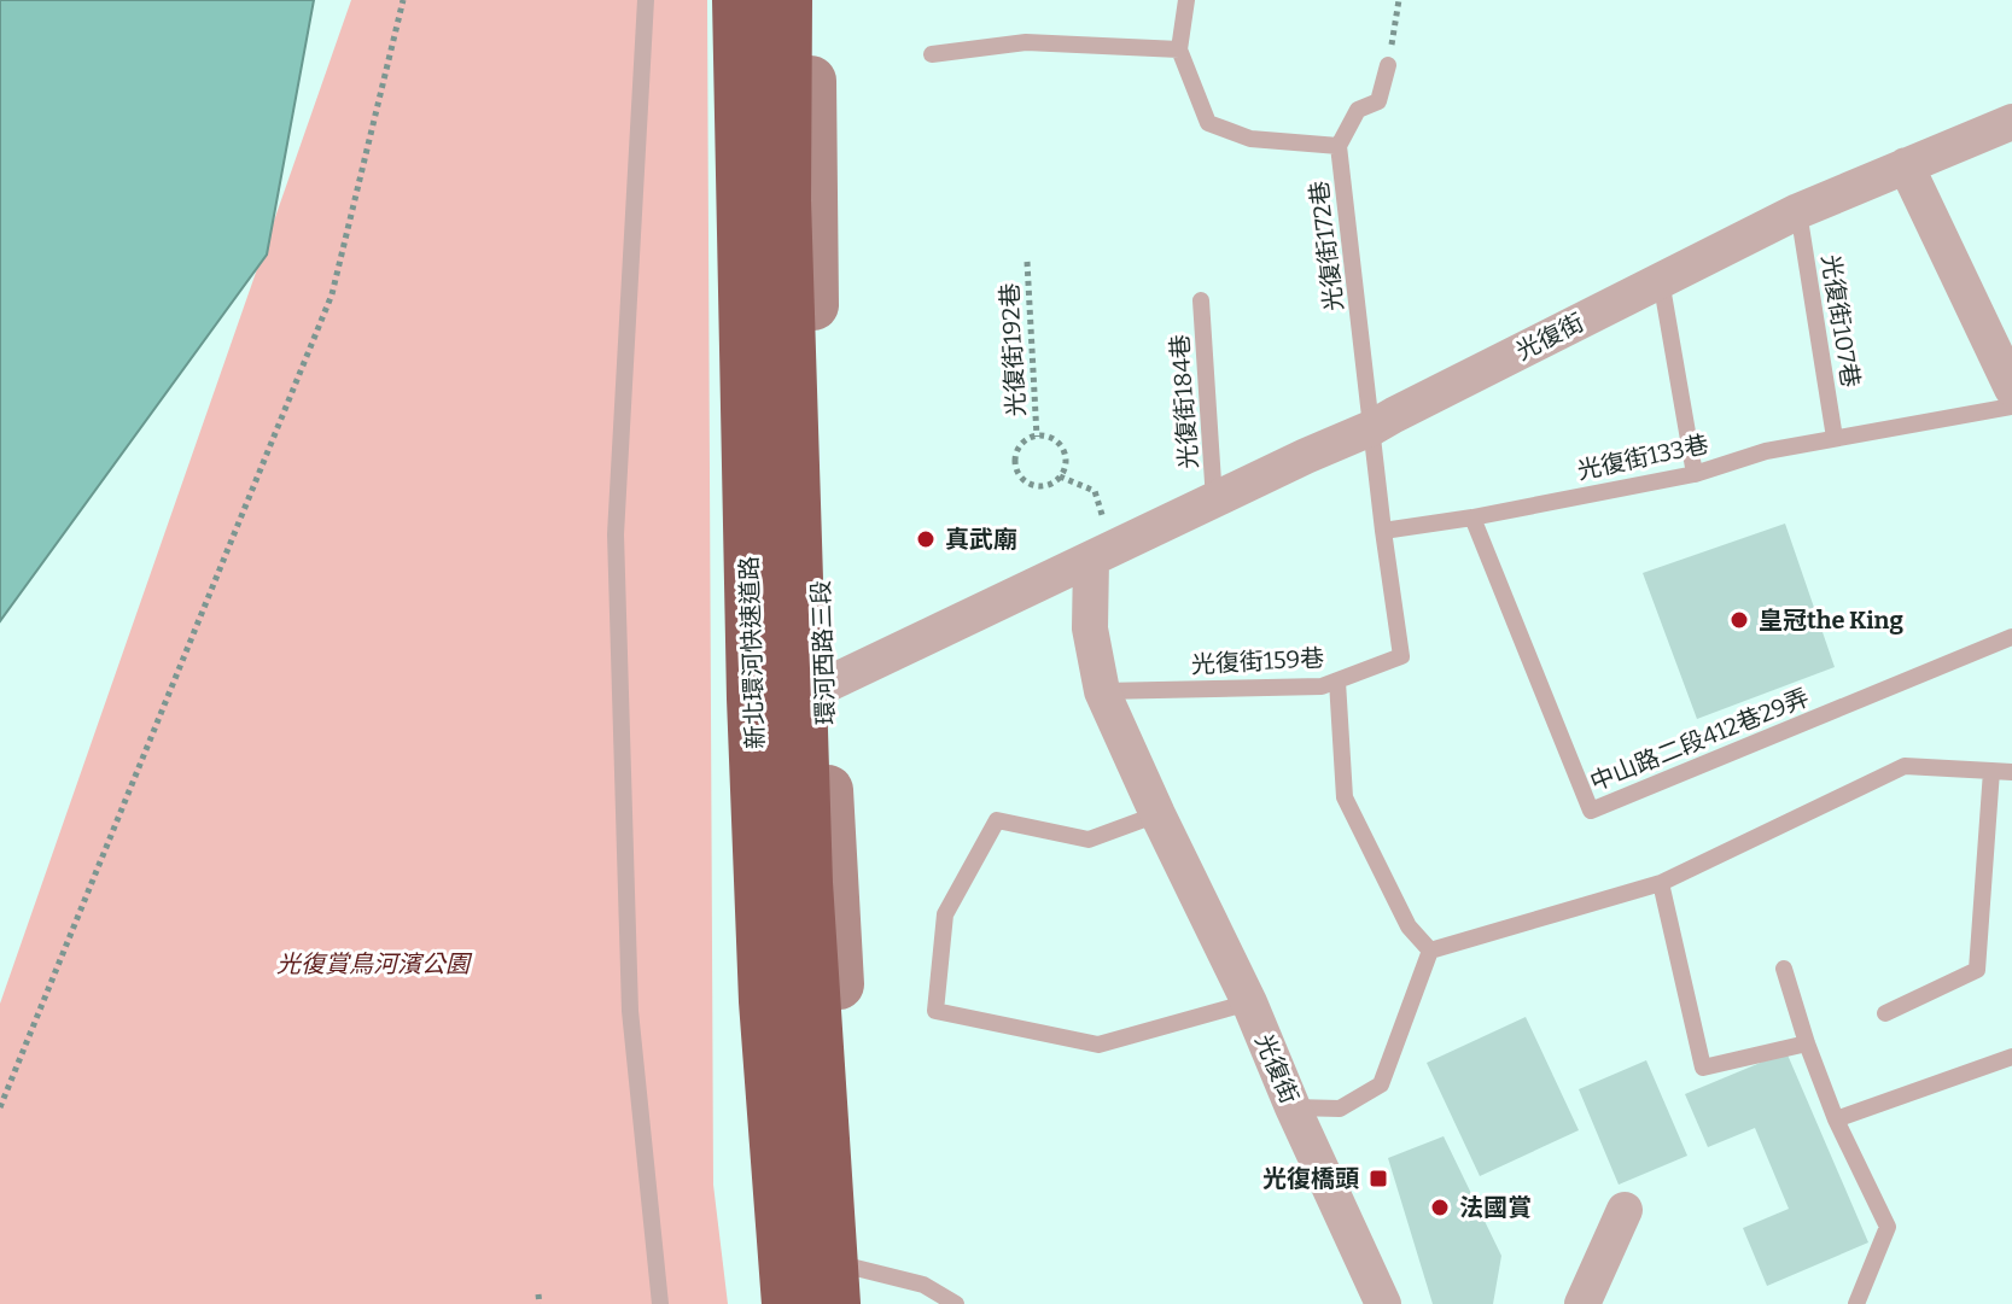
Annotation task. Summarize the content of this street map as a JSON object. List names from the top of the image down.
{
  "streets": {
    "highway": ["新北環河快速道路"],
    "main road": ["環河西路三段"],
    "street": ["光復街"],
    "lane": [
      "光復街172巷",
      "光復街107巷",
      "光復街184巷",
      "光復街133巷",
      "光復街159巷",
      "中山路二段412巷29弄"
    ],
    "path": ["光復街192巷"]
  },
  "crossings": [
    ["光復街172巷", "光復街"],
    ["光復街107巷", "光復街"],
    ["光復街107巷", "光復街133巷"],
    ["光復街", "光復街184巷"],
    ["光復街", "環河西路三段"],
    ["光復街", "光復街159巷"],
    ["光復街133巷", "光復街159巷"],
    ["光復街133巷", "中山路二段412巷29弄"],
    ["新北環河快速道路", "環河西路三段"]
  ],
  "parks": ["光復賞鳥河濱公園"],
  "places": {
    "other": ["真武廟", "皇冠the King", "法國賞"],
    "transit": ["光復橋頭"]
  }
}
